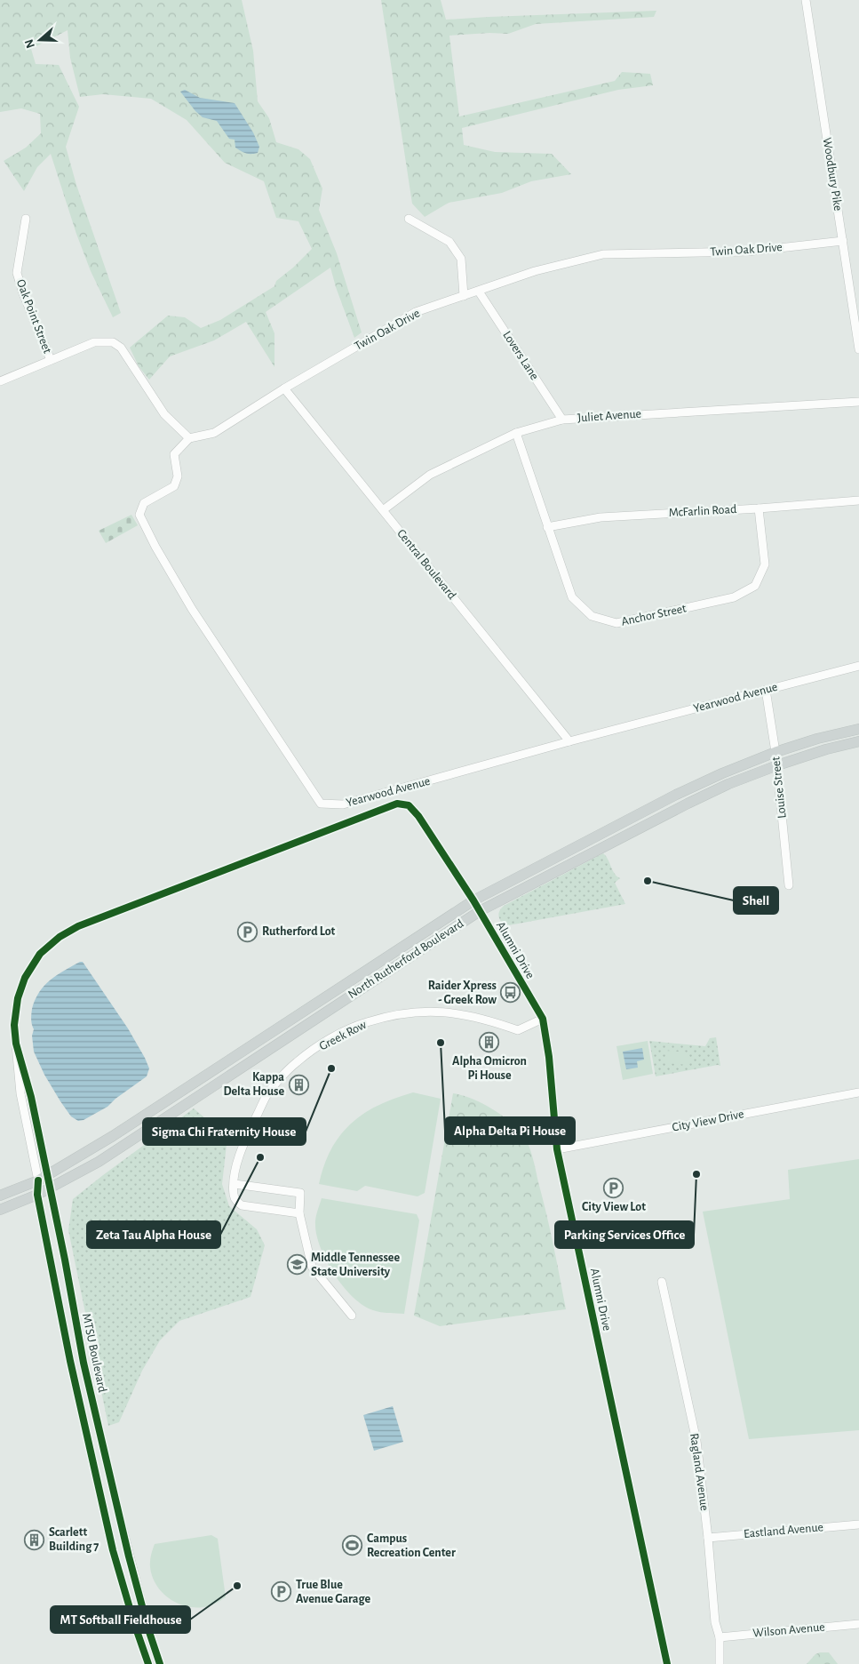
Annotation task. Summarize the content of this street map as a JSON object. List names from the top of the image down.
{
  "streets": {
    "main road": ["North Rutherford Boulevard"],
    "street": [
      "Woodbury Pike",
      "Twin Oak Drive",
      "Oak Point Street",
      "Lovers Lane",
      "Juliet Avenue",
      "McFarlin Road",
      "Central Boulevard",
      "Anchor Street",
      "Yearwood Avenue",
      "Louise Street",
      "Alumni Drive",
      "Greek Row",
      "City View Drive",
      "MTSU Boulevard",
      "Ragland Avenue",
      "Eastland Avenue",
      "Wilson Avenue"
    ]
  },
  "crossings": [
    ["Woodbury Pike", "Twin Oak Drive"],
    ["Twin Oak Drive", "Lovers Lane"],
    ["Twin Oak Drive", "Central Boulevard"],
    ["Twin Oak Drive", "Yearwood Avenue"],
    ["Lovers Lane", "Juliet Avenue"],
    ["Juliet Avenue", "Central Boulevard"],
    ["Juliet Avenue", "Anchor Street"],
    ["McFarlin Road", "Anchor Street"],
    ["Central Boulevard", "Yearwood Avenue"],
    ["Yearwood Avenue", "Louise Street"],
    ["Louise Street", "North Rutherford Boulevard"],
    ["Alumni Drive", "North Rutherford Boulevard"],
    ["Alumni Drive", "Greek Row"],
    ["Alumni Drive", "City View Drive"],
    ["Alumni Drive", "MTSU Boulevard"],
    ["North Rutherford Boulevard", "MTSU Boulevard"],
    ["Ragland Avenue", "Eastland Avenue"],
    ["Ragland Avenue", "Wilson Avenue"]
  ],
  "places": {
    "other": [
      "Shell",
      "Alpha Delta Pi House",
      "Sigma Chi Fraternity House",
      "Zeta Tau Alpha House",
      "Parking Services Office",
      "MT Softball Fieldhouse"
    ],
    "parking": ["Rutherford Lot", "City View Lot", "True Blue Avenue Garage"],
    "bus stop": ["Raider Xpress - Greek Row"],
    "building": ["Alpha Omicron Pi House", "Kappa Delta House", "Scarlett Building 7"],
    "school or university": ["Middle Tennessee State University"],
    "sports": ["Campus Recreation Center"]
  },
  "north": "left"
}
